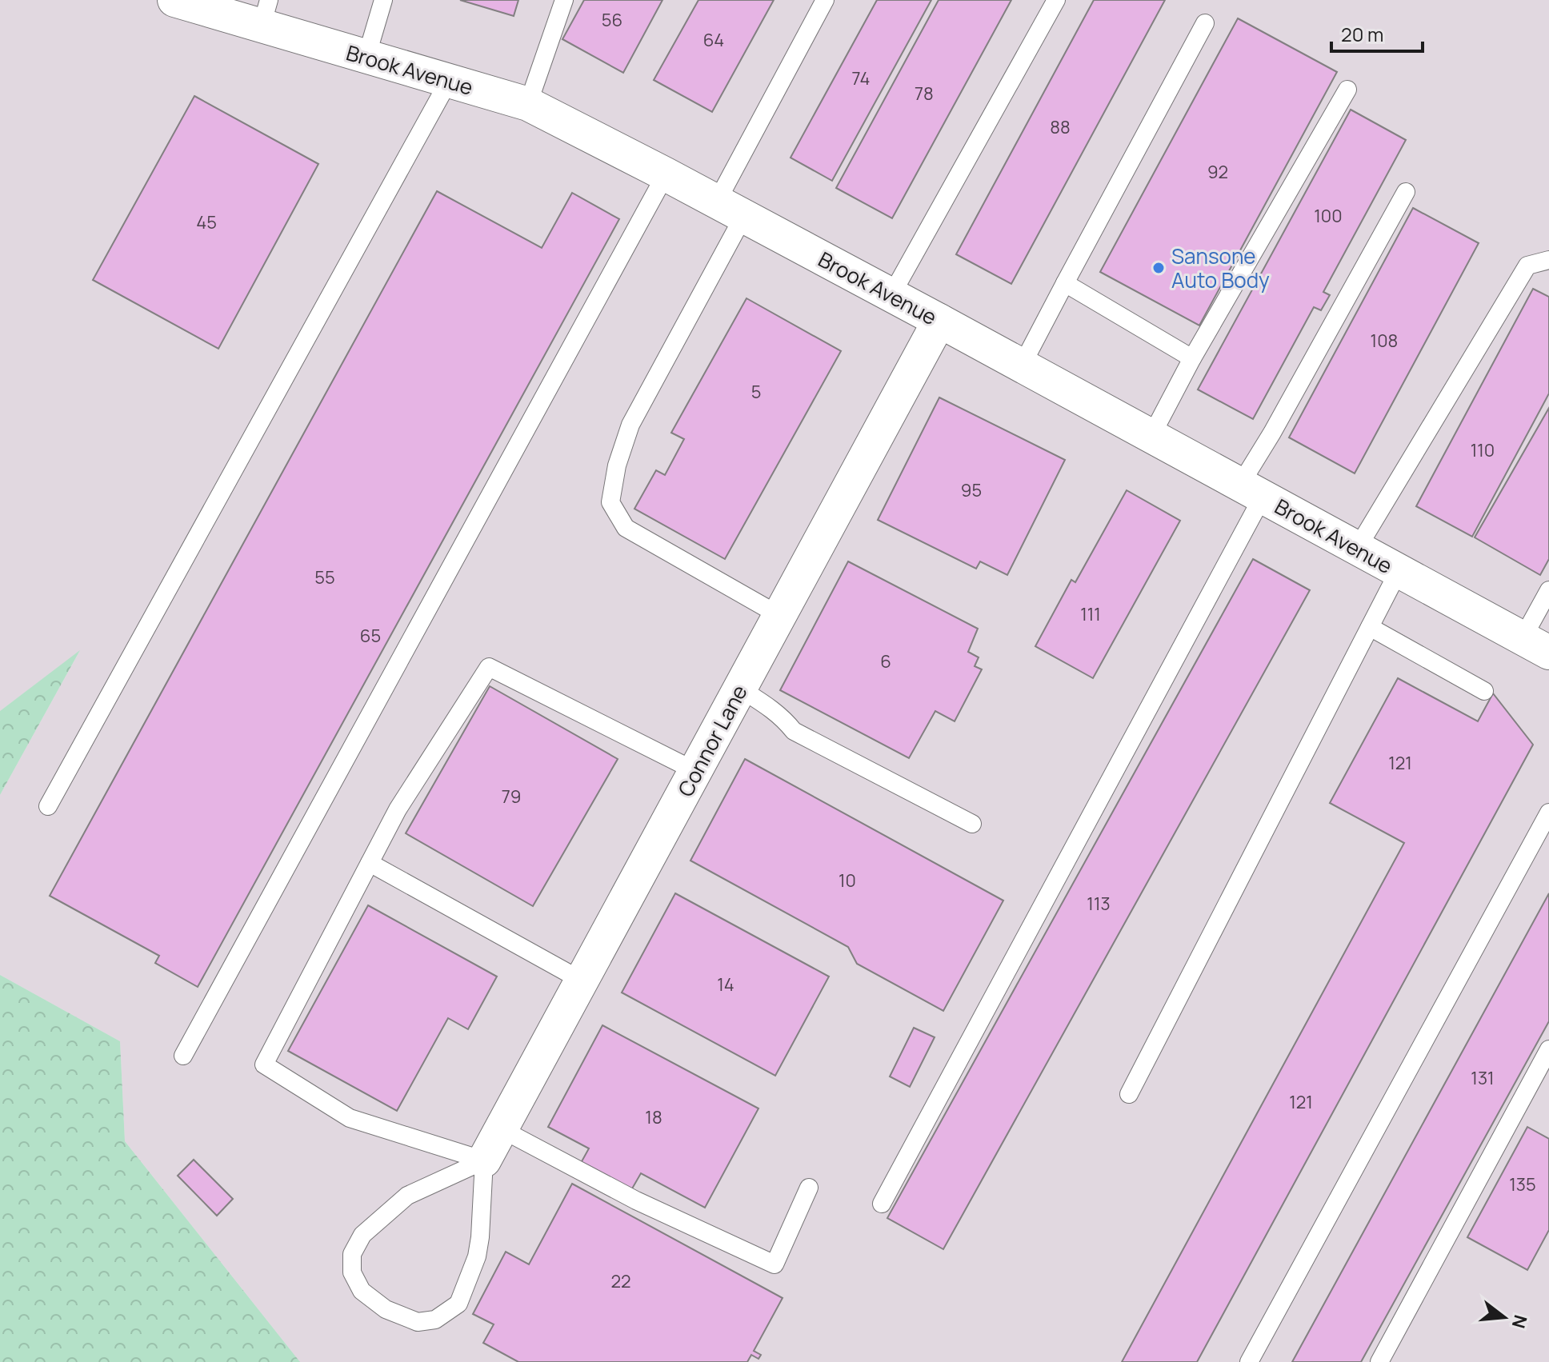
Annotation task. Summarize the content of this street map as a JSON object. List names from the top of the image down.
{
  "streets": {
    "street": ["Brook Avenue", "Connor Lane"]
  },
  "crossings": [
    ["Brook Avenue", "Connor Lane"]
  ],
  "places": ["Sansone Auto Body"],
  "house_numbers": [
    "56",
    "64",
    "74",
    "78",
    "88",
    "92",
    "100",
    "45",
    "108",
    "5",
    "110",
    "95",
    "55",
    "111",
    "65",
    "6",
    "121",
    "79",
    "10",
    "113",
    "14",
    "131",
    "121",
    "18",
    "135",
    "22"
  ],
  "scale_bar": "20 m",
  "north": "right"
}
